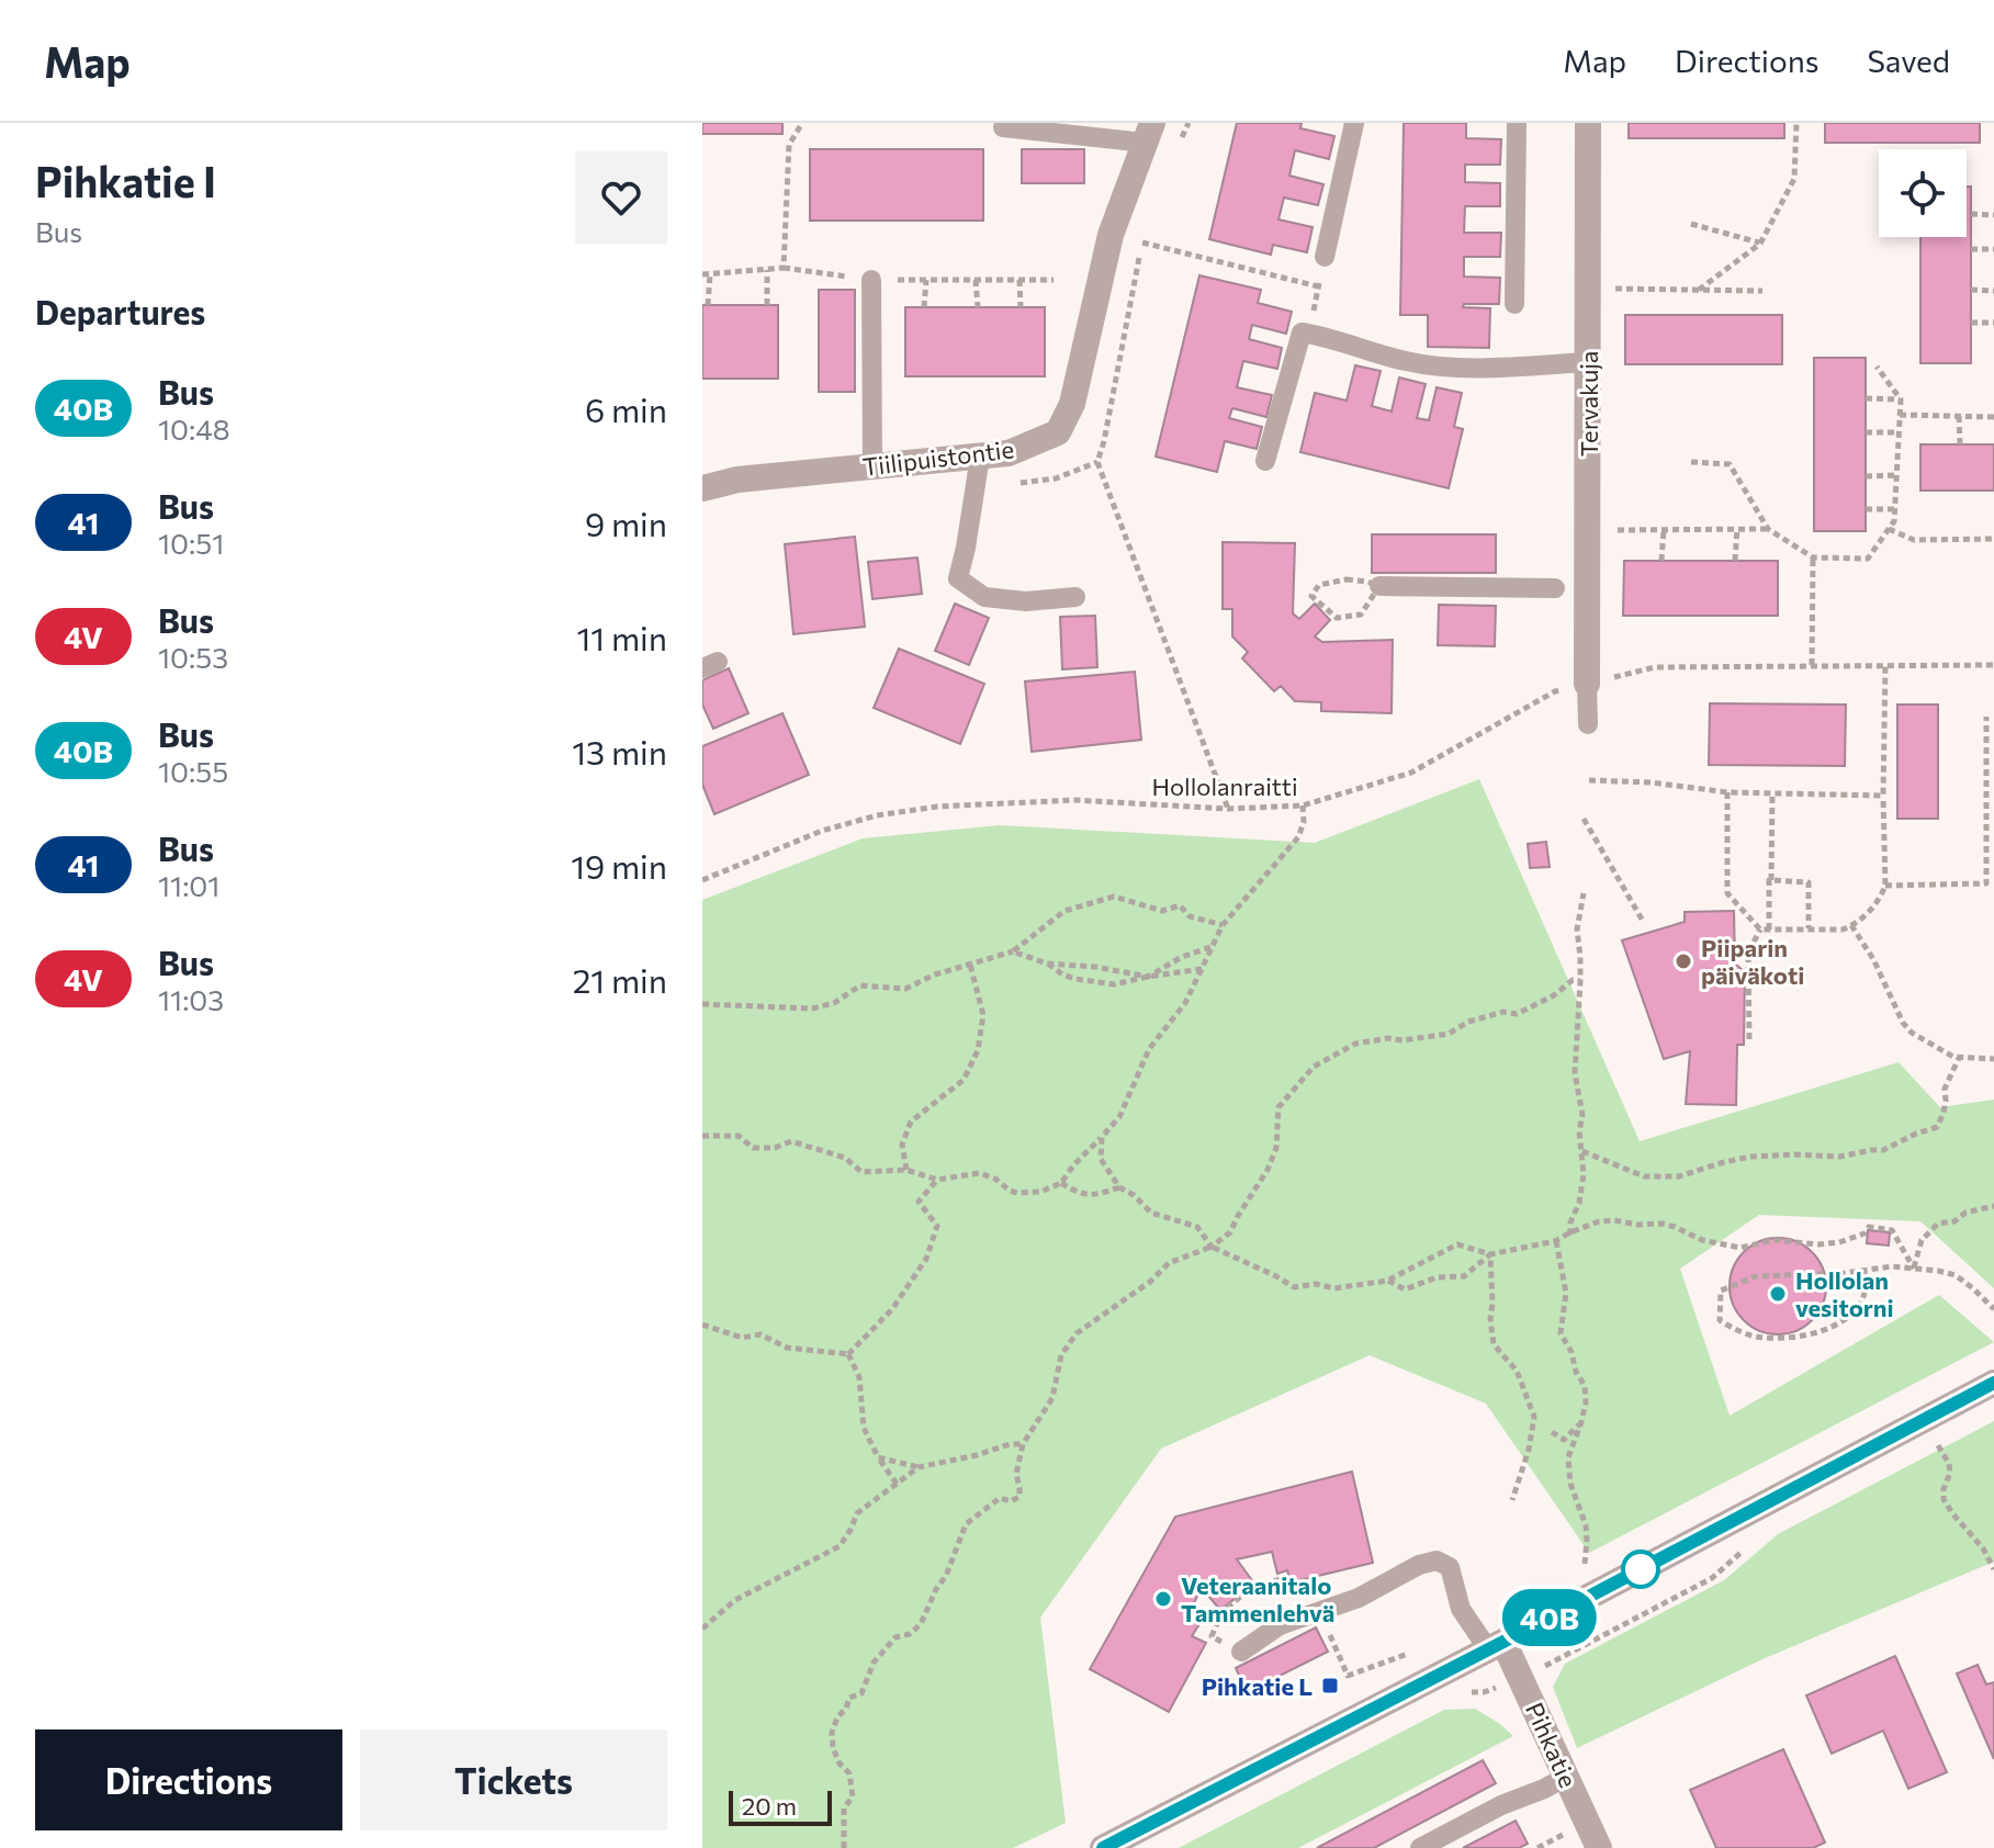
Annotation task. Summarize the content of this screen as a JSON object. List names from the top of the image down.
{
  "streets": {
    "street": ["Tervakuja", "Tiilipuistontie", "Pihkatie"],
    "path": ["Hollolanraitti"]
  },
  "crossings": [
    ["Tervakuja", "Hollolanraitti"]
  ],
  "places": {
    "other": ["Piiparin päiväkoti", "Hollolan vesitorni", "Veteraanitalo Tammenlehvä"],
    "transit": ["Pihkatie L"]
  },
  "lines": ["bus line 40B"],
  "scale_bar": "20 m",
  "page": {
    "header": "Map",
    "nav": ["Map", "Directions", "Saved"],
    "heading": [
      ["Pihkatie I", "Bus"],
      "Departures"
    ],
    "on_map": "40B",
    "list": [
      {
        "mark": "40B",
        "name": "Bus",
        "note": "10:48",
        "value": "6 min"
      },
      {
        "mark": "41",
        "name": "Bus",
        "note": "10:51",
        "value": "9 min"
      },
      {
        "mark": "4V",
        "name": "Bus",
        "note": "10:53",
        "value": "11 min"
      },
      {
        "mark": "40B",
        "name": "Bus",
        "note": "10:55",
        "value": "13 min"
      },
      {
        "mark": "41",
        "name": "Bus",
        "note": "11:01",
        "value": "19 min"
      },
      {
        "mark": "4V",
        "name": "Bus",
        "note": "11:03",
        "value": "21 min"
      }
    ],
    "buttons": ["Directions", "Tickets"],
    "scale": "20 m"
  }
}
